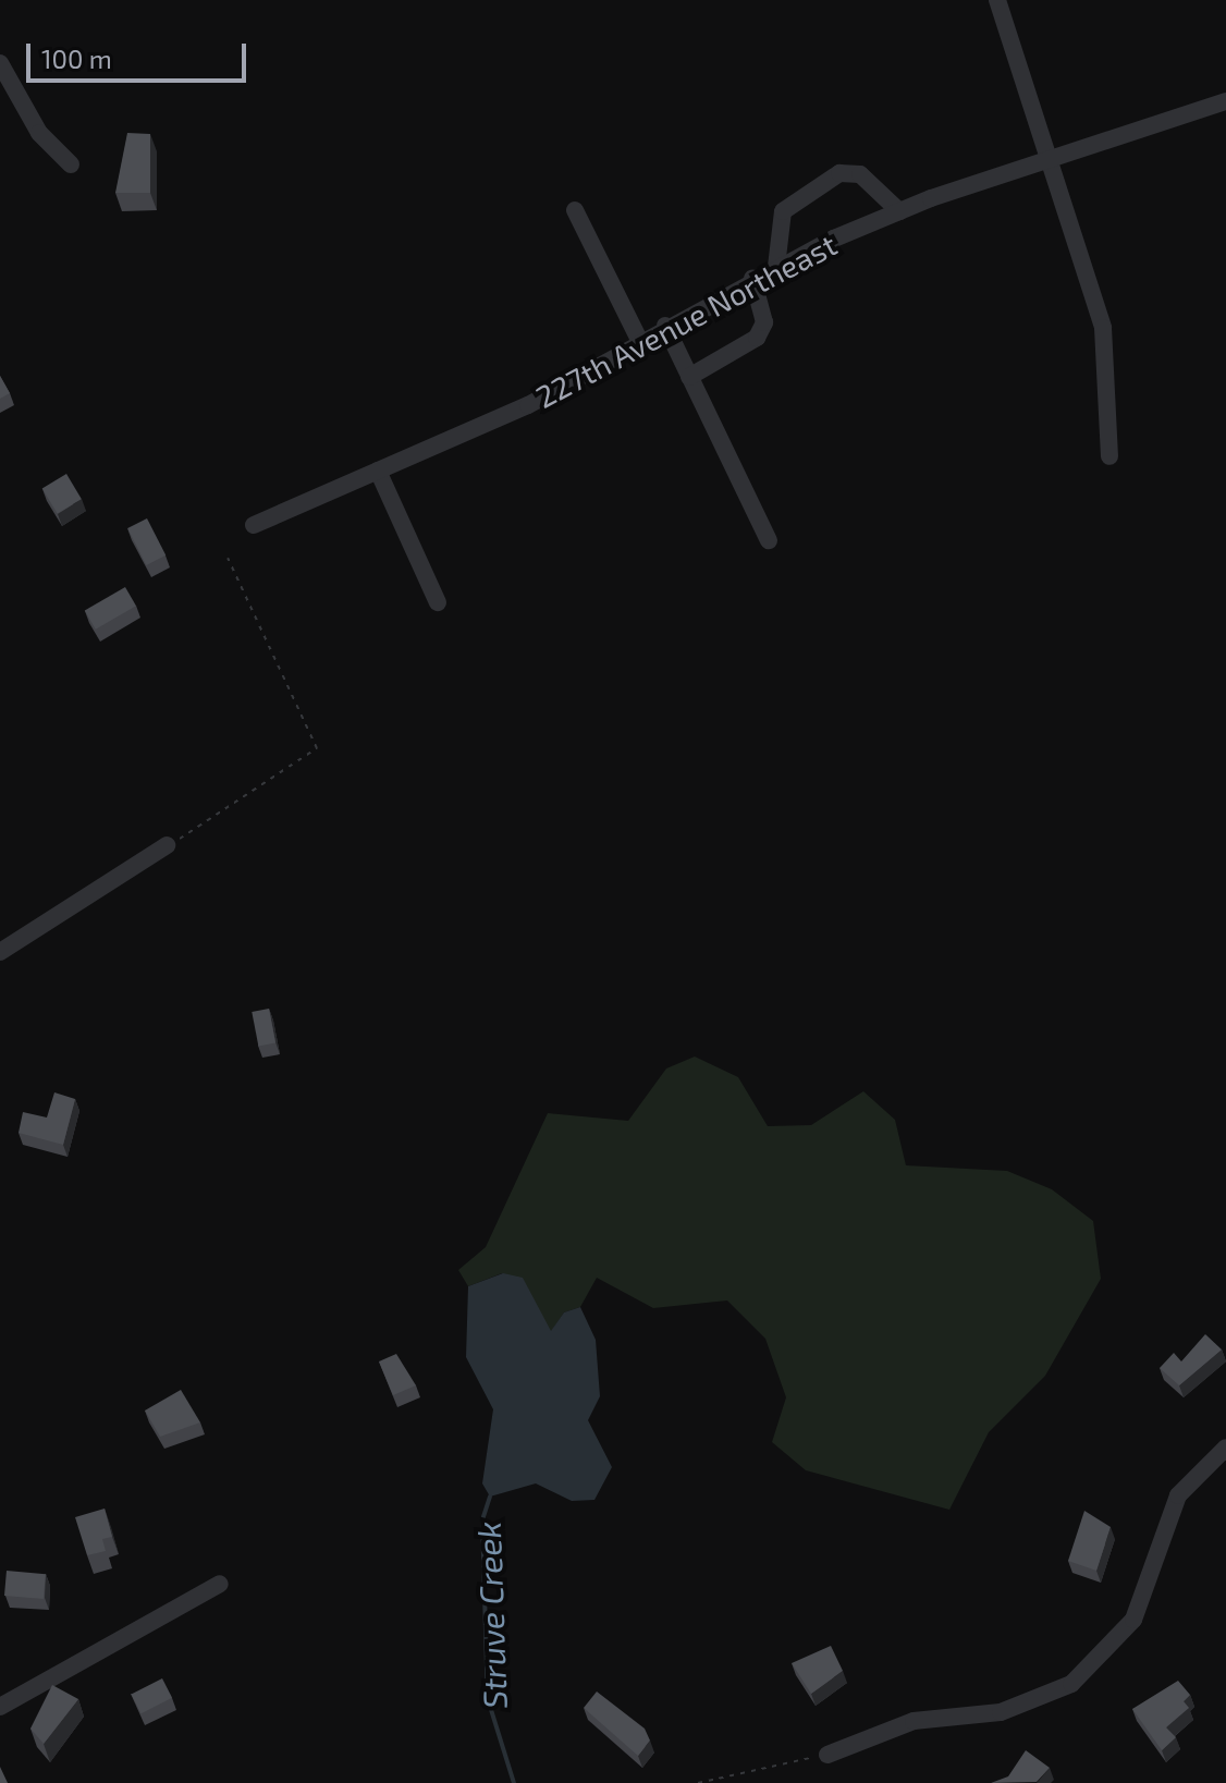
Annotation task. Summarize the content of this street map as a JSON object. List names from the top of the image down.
{
  "streets": {
    "street": ["227th Avenue Northeast"]
  },
  "water": ["Struve Creek"],
  "scale_bar": "100 m"
}
